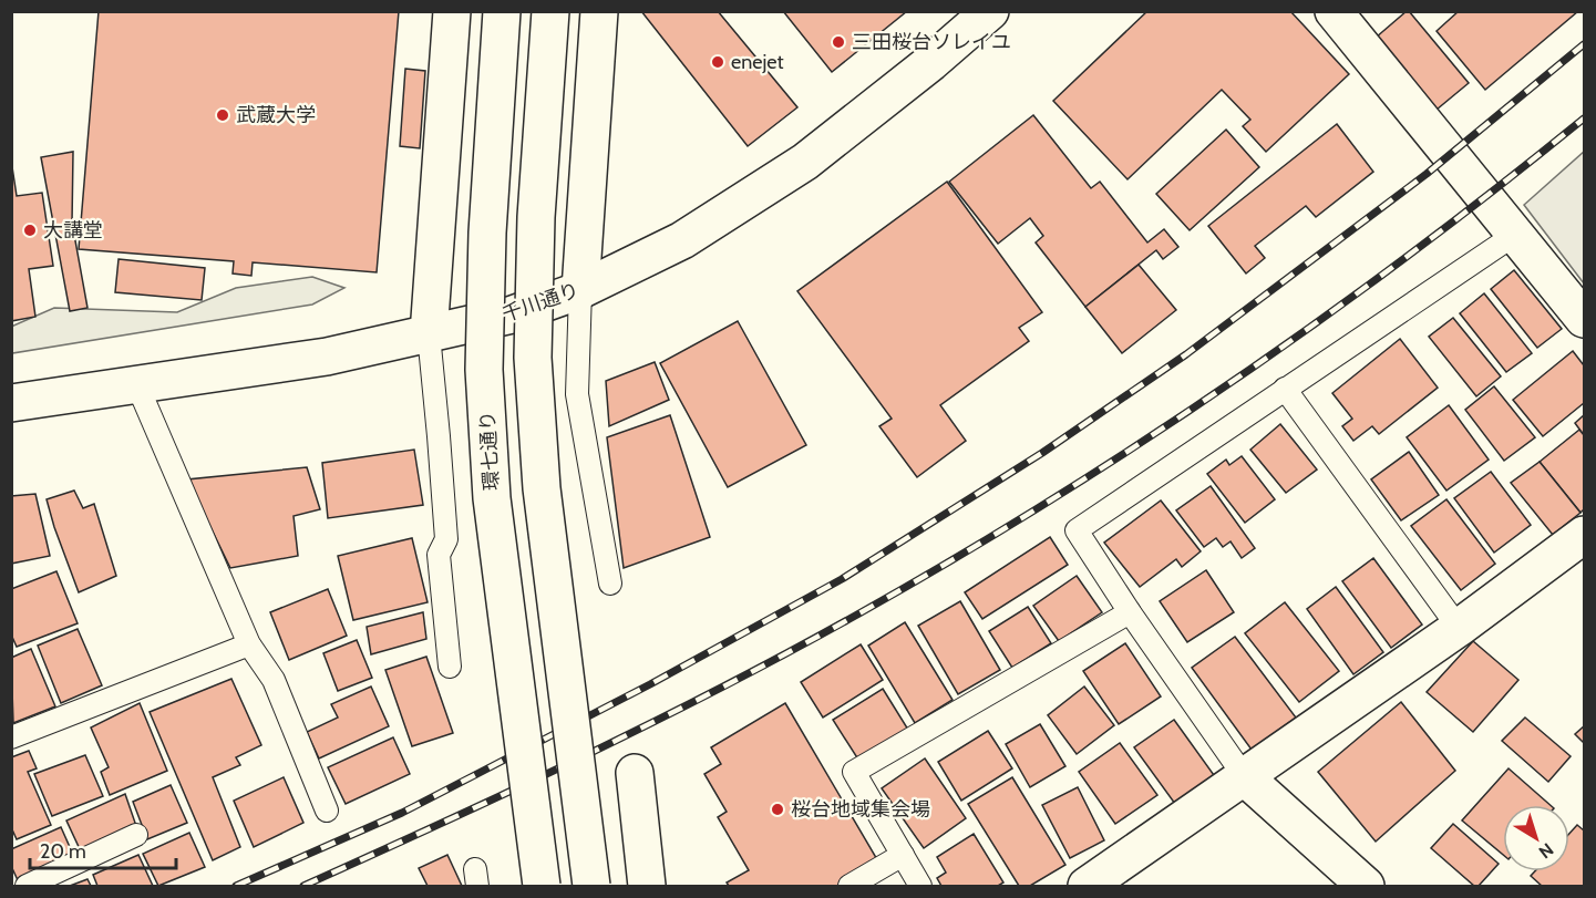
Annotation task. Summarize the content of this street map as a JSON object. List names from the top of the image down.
{
  "streets": {
    "main road": ["千川通り", "環七通り"]
  },
  "places": [
    "三田桜台ソレイユ",
    "enejet",
    "武蔵大学",
    "大講堂",
    "桜台地域集会場"
  ],
  "scale_bar": "20 m",
  "north": "bottom right"
}
